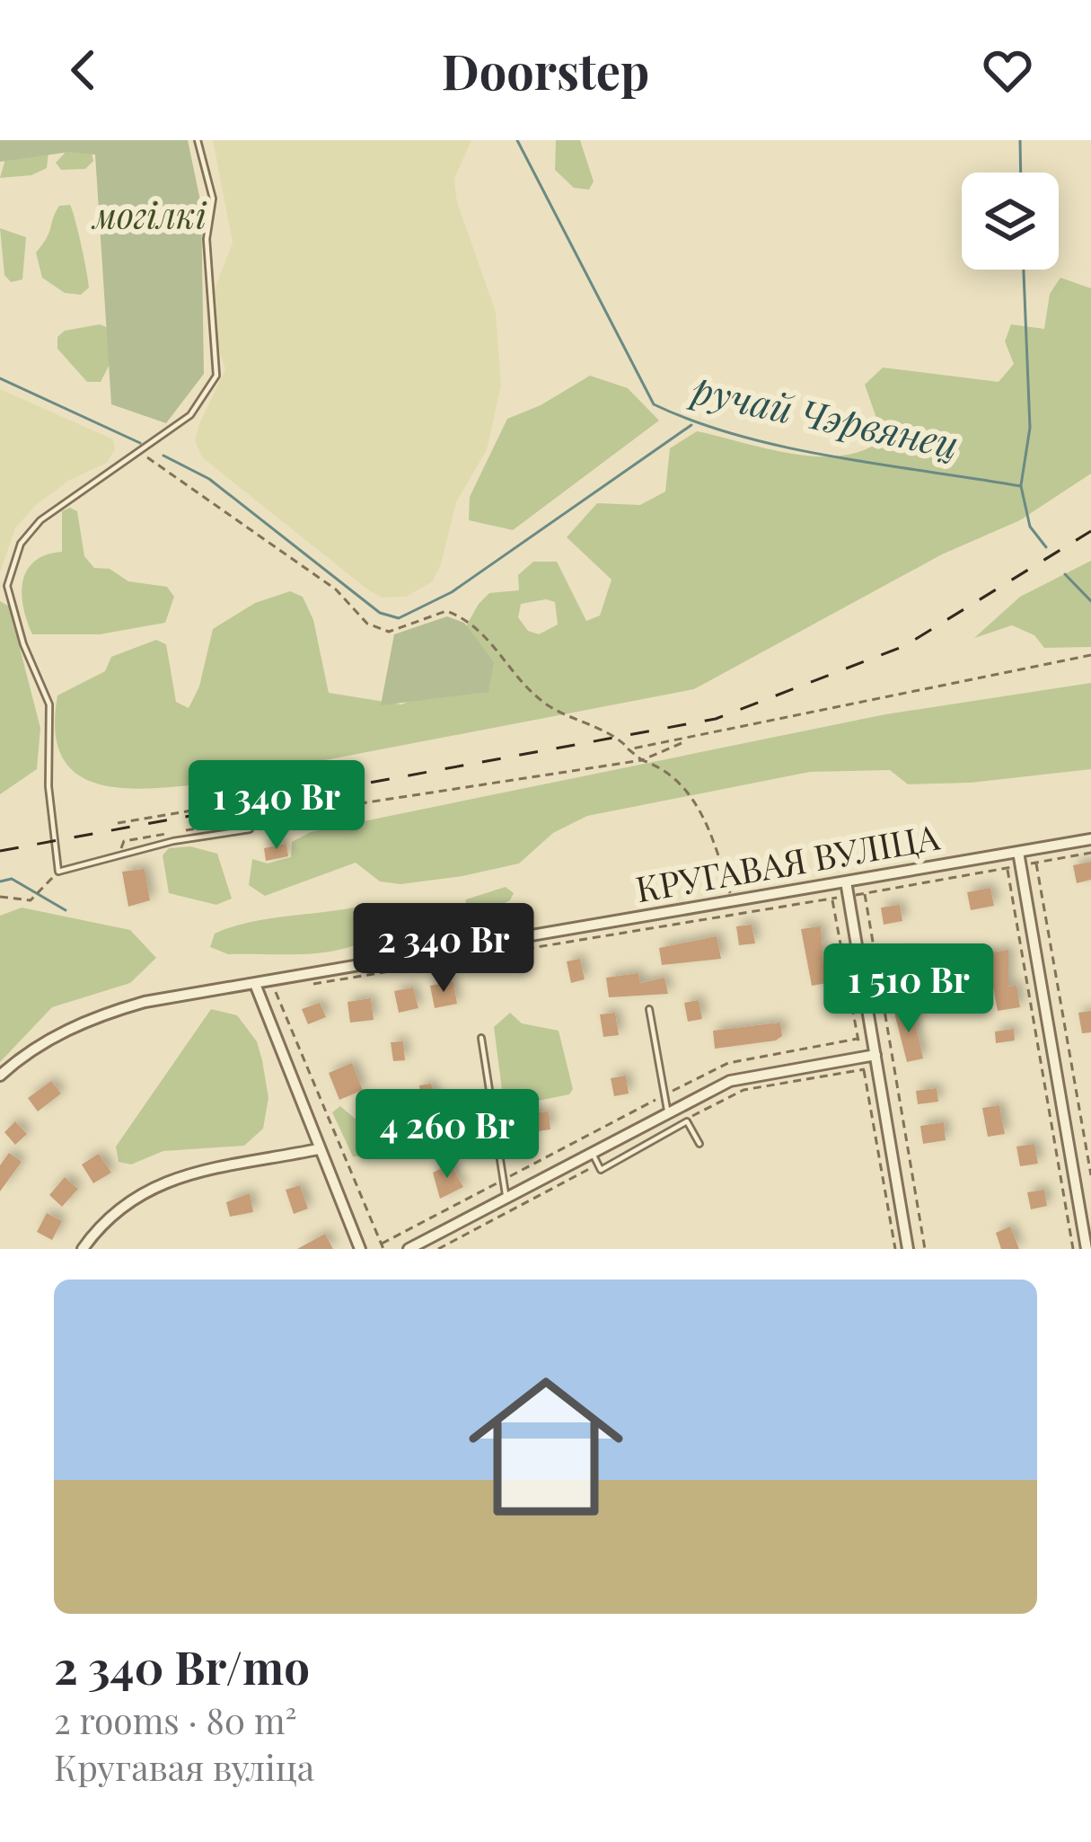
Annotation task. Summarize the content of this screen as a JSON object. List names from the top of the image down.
{
  "streets": {
    "street": ["КРУГАВАЯ ВУЛІЦА"]
  },
  "water": ["ручай Чэрвянец"],
  "parks": ["могілкі"],
  "page": {
    "header": "Doorstep",
    "price": [
      "1 340 Br",
      "2 340 Br",
      "1 510 Br",
      "4 260 Br"
    ],
    "list": [
      {
        "name": "2 340 Br/mo",
        "note": "2 rooms · 80 m² · Кругавая вуліца"
      }
    ]
  }
}
